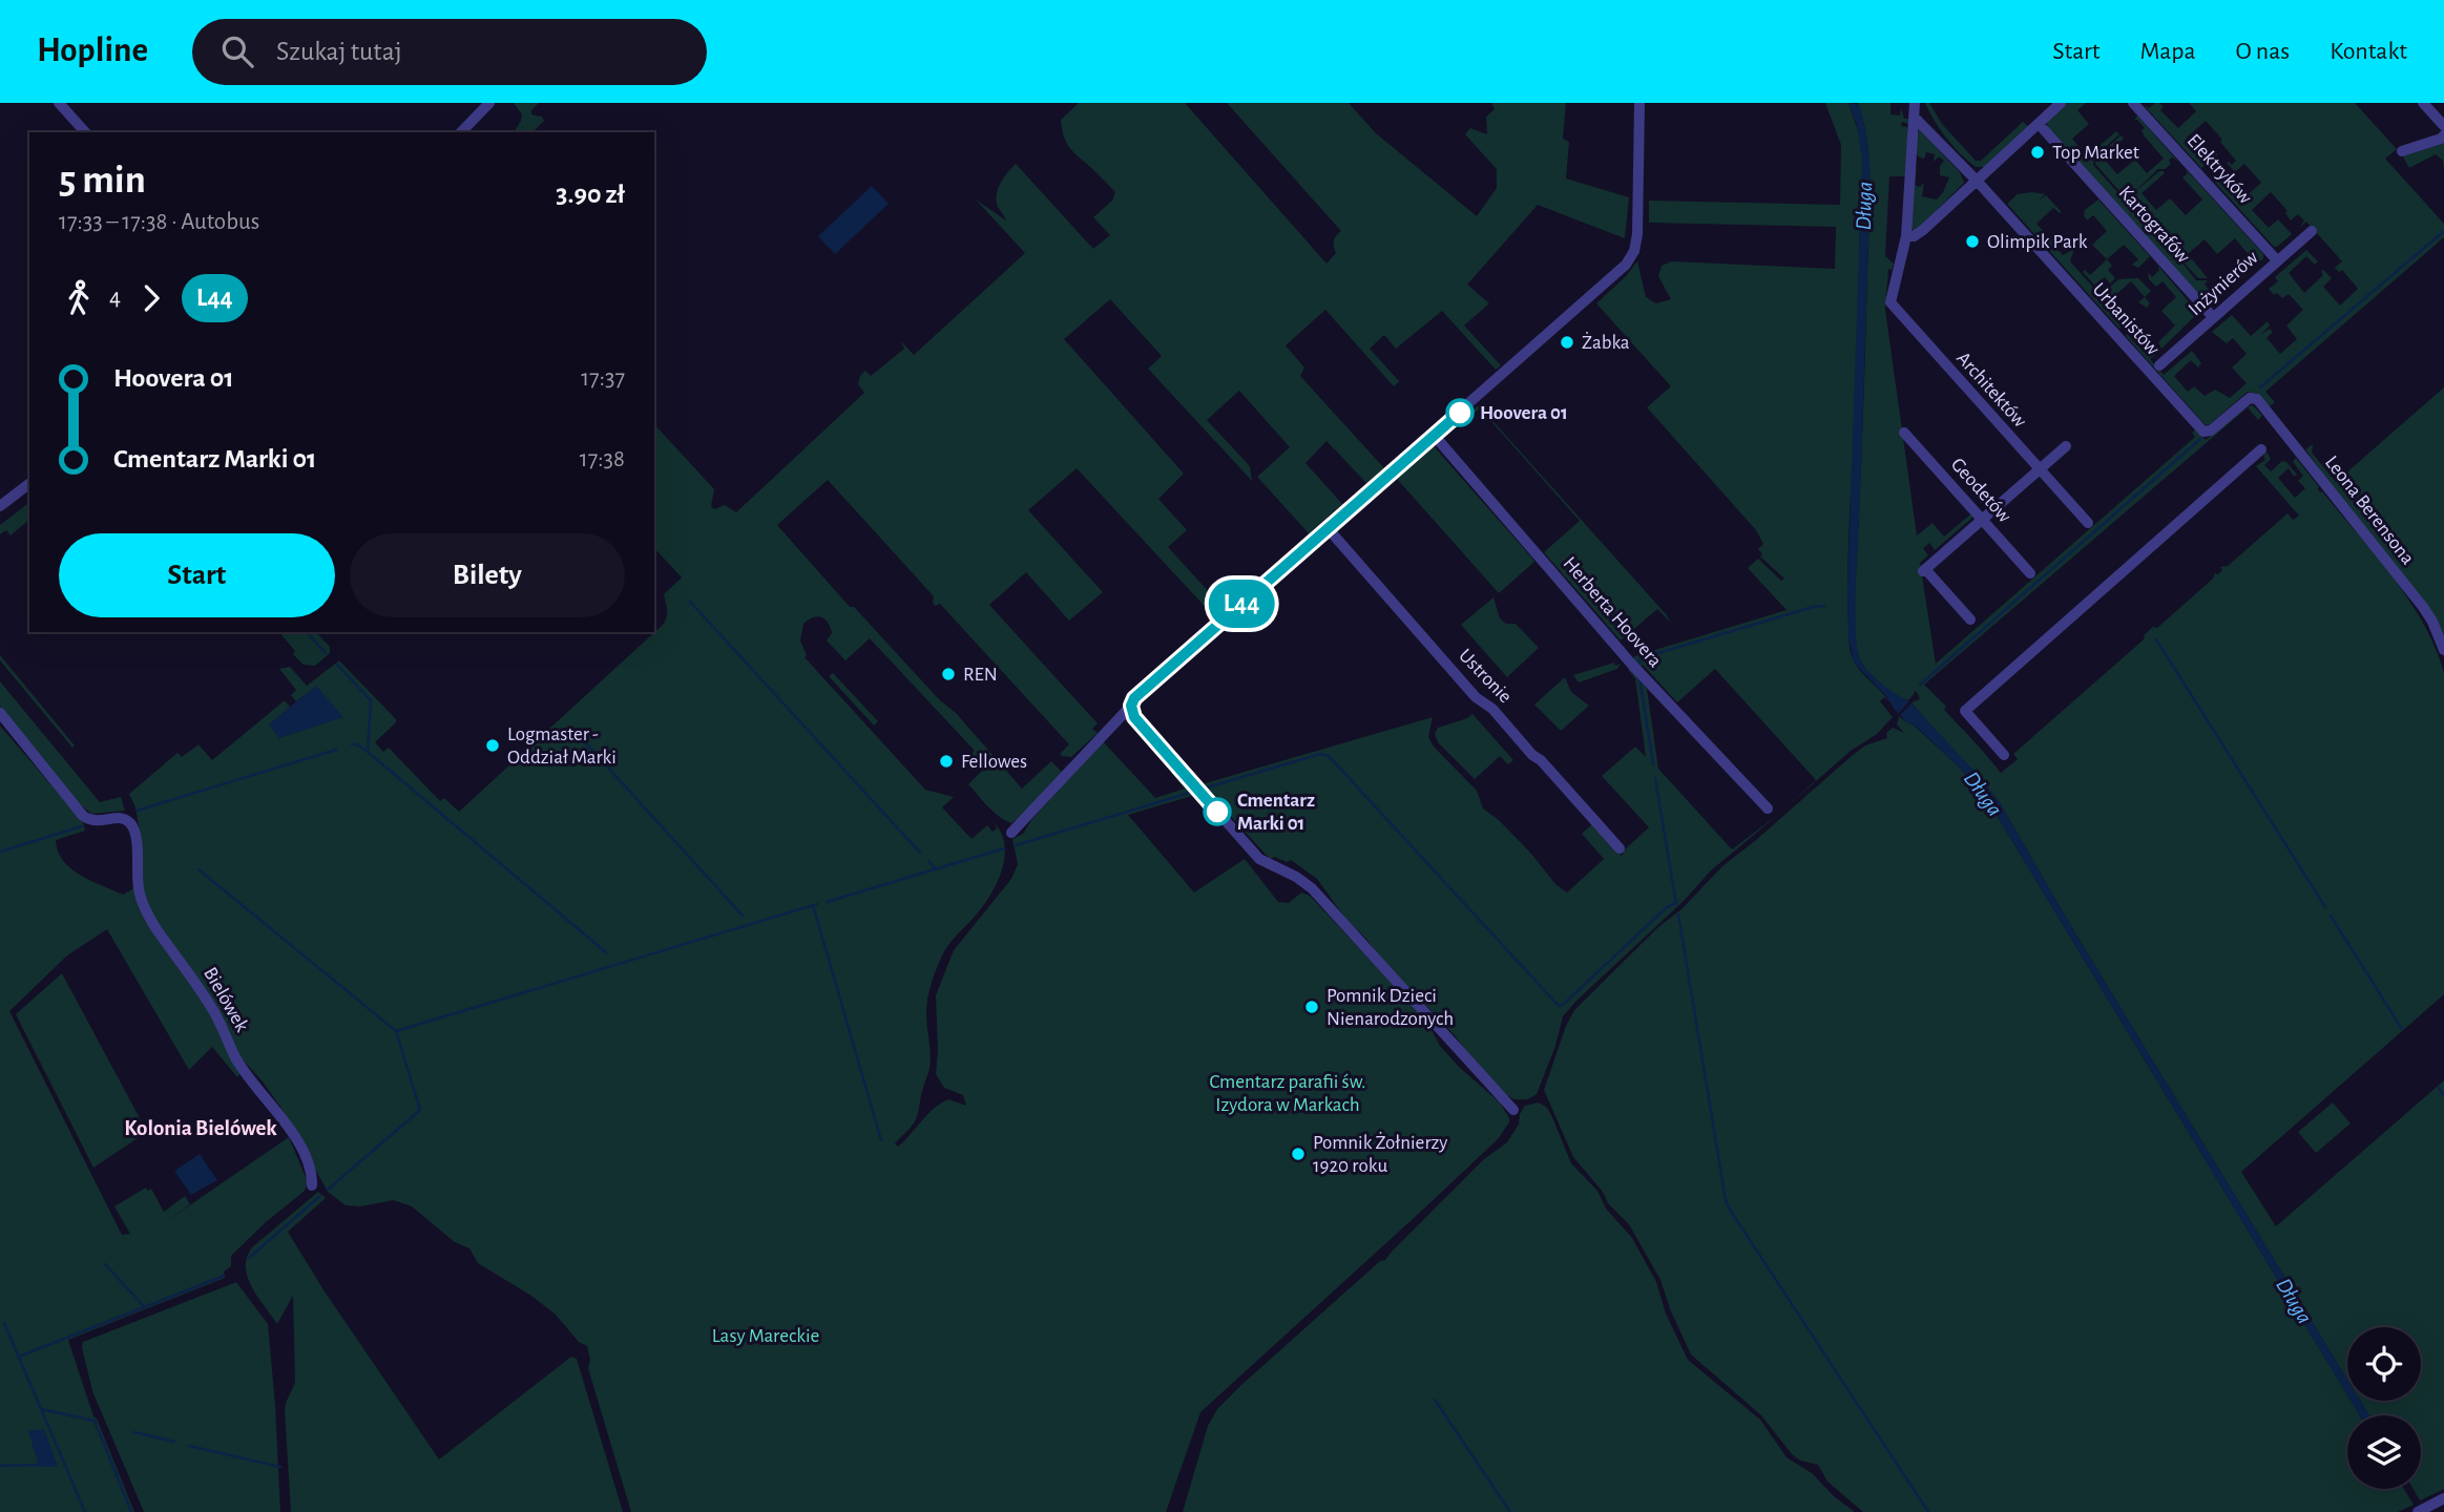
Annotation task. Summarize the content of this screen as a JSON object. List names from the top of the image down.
{
  "streets": {
    "street": [
      "Elektryków",
      "Kartografów",
      "Inżynierów",
      "Urbanistów",
      "Architektów",
      "Geodetów",
      "Leona Berensona",
      "Herberta Hoovera",
      "Ustronie",
      "Bielówek"
    ]
  },
  "crossings": [
    ["Elektryków", "Inżynierów"],
    ["Kartografów", "Inżynierów"],
    ["Urbanistów", "Architektów"],
    ["Urbanistów", "Leona Berensona"]
  ],
  "districts": ["Kolonia Bielówek"],
  "water": ["Długa"],
  "parks": ["Cmentarz parafii św. Izydora w Markach", "Lasy Mareckie"],
  "places": [
    "Top Market",
    "Olimpik Park",
    "Żabka",
    "Hoovera 01",
    "REN",
    "Logmaster - Oddział Marki",
    "Fellowes",
    "Cmentarz Marki 01",
    "Pomnik Dzieci Nienarodzonych",
    "Pomnik Żołnierzy 1920 roku"
  ],
  "lines": ["bus line L44"],
  "page": {
    "header": "Hopline",
    "search": "Szukaj tutaj",
    "nav": [
      "Start",
      "Mapa",
      "O nas",
      "Kontakt"
    ],
    "on_map": "L44",
    "heading": ["5 min", "17:33 – 17:38 · Autobus", "3.90 zł"],
    "legs": ["4", "L44"],
    "list": [
      {
        "name": "Hoovera 01",
        "value": "17:37"
      },
      {
        "name": "Cmentarz Marki 01",
        "value": "17:38"
      }
    ],
    "buttons": ["Start", "Bilety"]
  }
}
